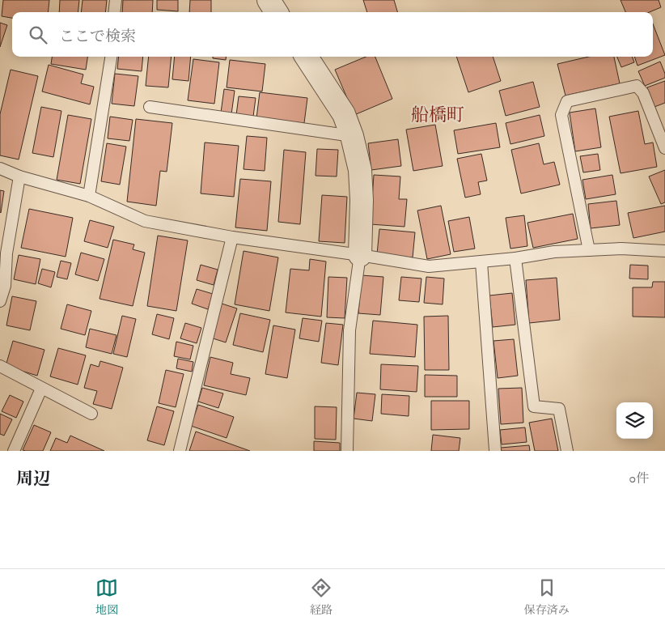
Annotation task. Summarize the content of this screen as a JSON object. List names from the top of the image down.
{
  "districts": ["船橋町"],
  "page": {
    "search": "ここで検索",
    "heading": ["周辺", "0件"],
    "nav": ["地図", "経路", "保存済み"]
  }
}
